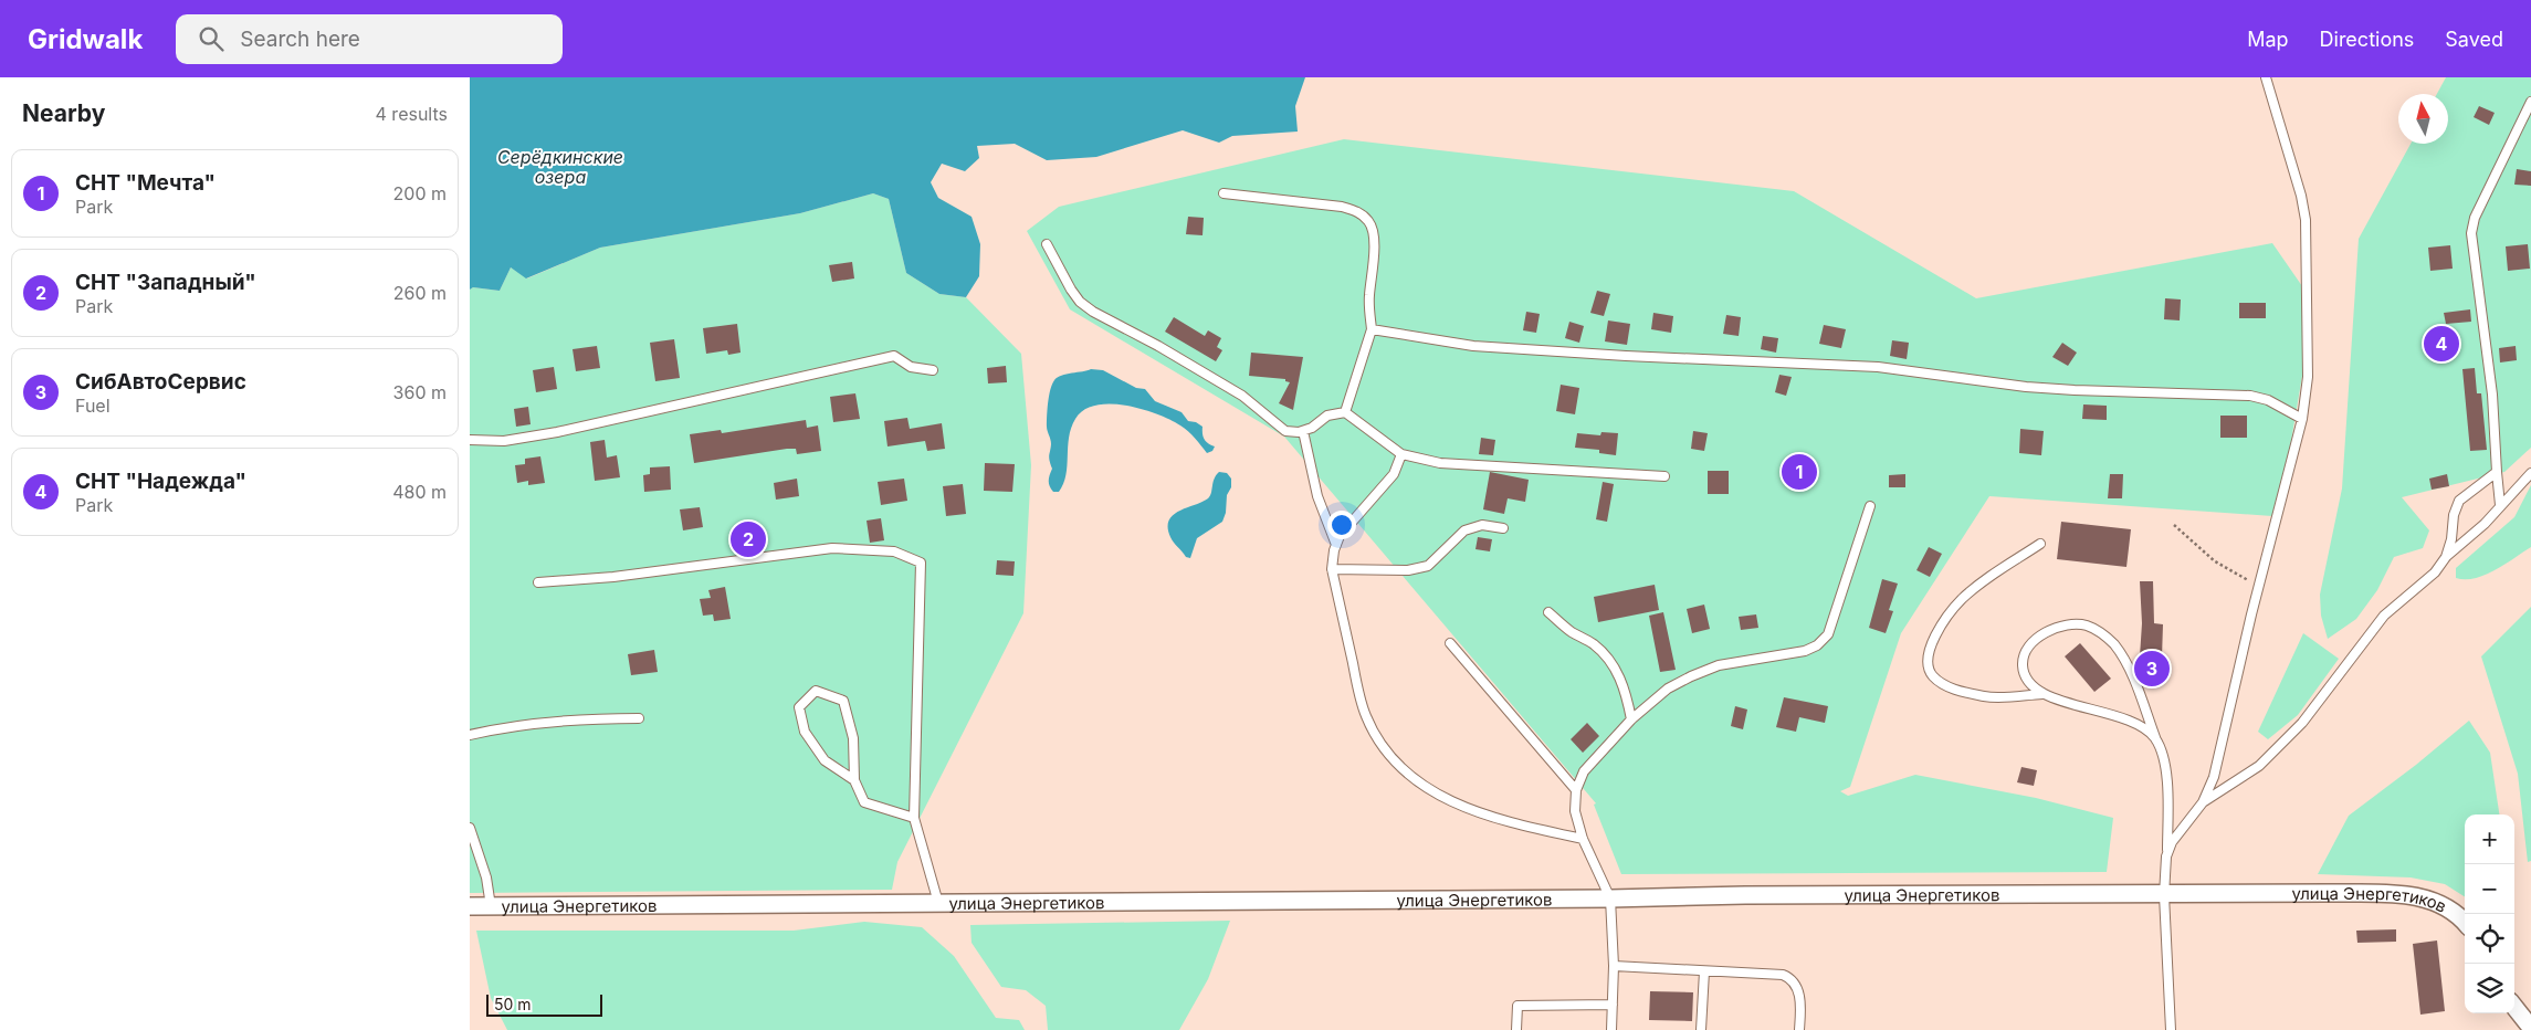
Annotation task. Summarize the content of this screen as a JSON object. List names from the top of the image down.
{
  "streets": {
    "street": ["улица Энергетиков"]
  },
  "water": ["Серёдкинские озера"],
  "scale_bar": "50 m",
  "north": "top",
  "page": {
    "header": "Gridwalk",
    "search": "Search here",
    "nav": ["Map", "Directions", "Saved"],
    "heading": ["Nearby", "4 results"],
    "list": [
      {
        "mark": "1",
        "name": "СНТ \"Мечта\"",
        "note": "Park",
        "value": "200 m"
      },
      {
        "mark": "2",
        "name": "СНТ \"Западный\"",
        "note": "Park",
        "value": "260 m"
      },
      {
        "mark": "3",
        "name": "СибАвтоСервис",
        "note": "Fuel",
        "value": "360 m"
      },
      {
        "mark": "4",
        "name": "СНТ \"Надежда\"",
        "note": "Park",
        "value": "480 m"
      }
    ],
    "pins": [
      "4",
      "1",
      "2",
      "3"
    ],
    "map_buttons": ["+", "−"],
    "scale": "50 m"
  }
}
